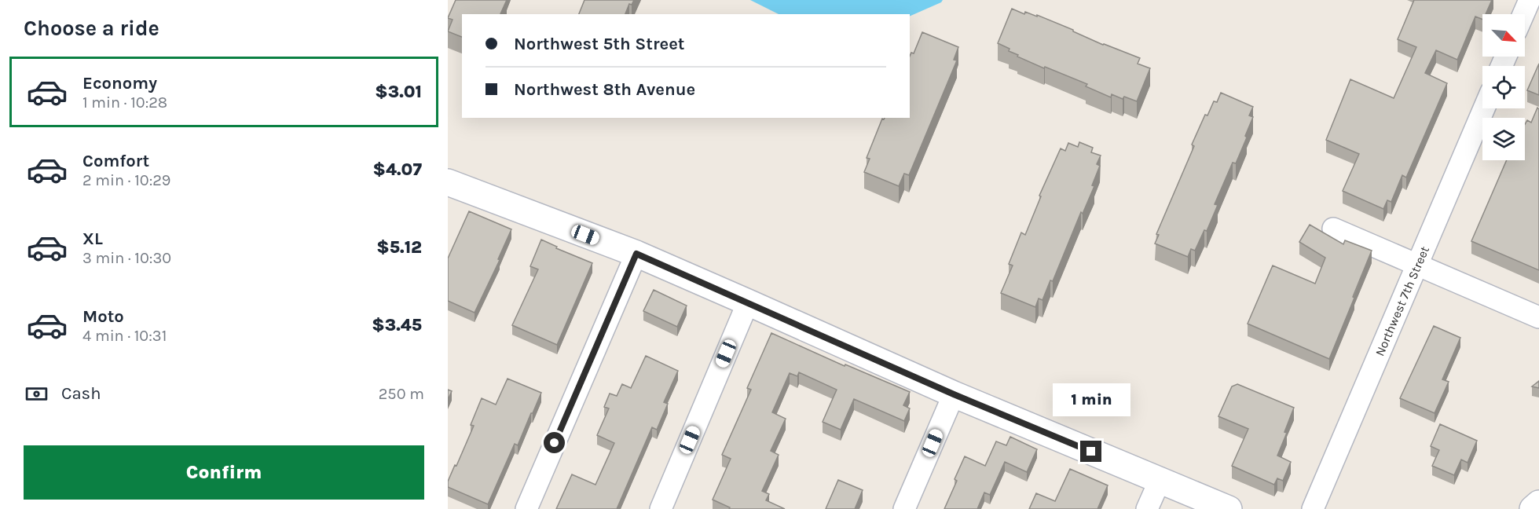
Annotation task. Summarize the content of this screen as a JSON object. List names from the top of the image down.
{
  "streets": {
    "street": ["Northwest 7th Street"]
  },
  "north": "bottom right",
  "page": {
    "heading": "Choose a ride",
    "banner": ["Northwest 5th Street", "Northwest 8th Avenue"],
    "list": [
      {
        "name": "Economy",
        "note": "1 min · 10:28",
        "value": "$3.01"
      },
      {
        "name": "Comfort",
        "note": "2 min · 10:29",
        "value": "$4.07"
      },
      {
        "name": "XL",
        "note": "3 min · 10:30",
        "value": "$5.12"
      },
      {
        "name": "Moto",
        "note": "4 min · 10:31",
        "value": "$3.45"
      }
    ],
    "pay": ["Cash", "250 m"],
    "bubble": "1 min",
    "buttons": "Confirm"
  }
}
